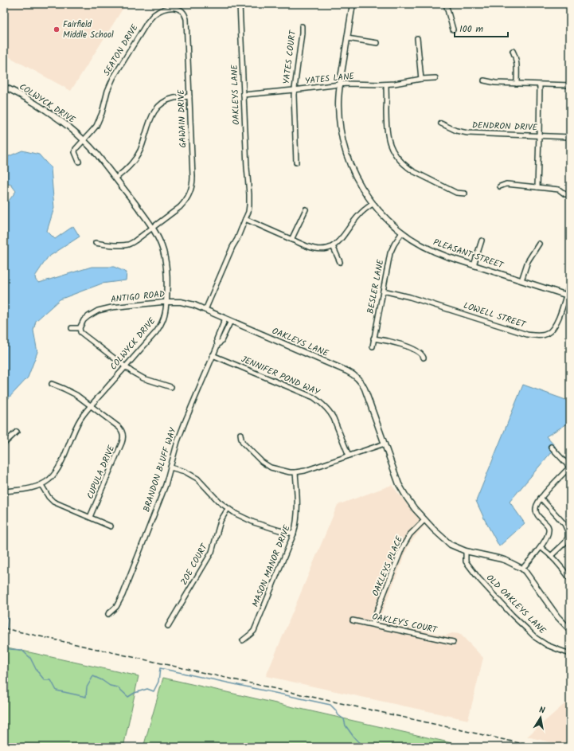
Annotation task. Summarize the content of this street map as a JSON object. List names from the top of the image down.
{
  "streets": {
    "street": [
      "SEATON DRIVE",
      "YATES COURT",
      "YATES LANE",
      "OAKLEYS LANE",
      "COLWYCK DRIVE",
      "GAWAIN DRIVE",
      "DENDRON DRIVE",
      "PLEASANT STREET",
      "BESLER LANE",
      "ANTIGO ROAD",
      "LOWELL STREET",
      "JENNIFER POND WAY",
      "BRANDON BLUFF WAY",
      "CUPULA DRIVE",
      "ZOE COURT",
      "MASON MANOR DRIVE",
      "OAKLEYS PLACE",
      "OLD OAKLEYS LANE",
      "OAKLEY'S COURT"
    ]
  },
  "crossings": [
    ["SEATON DRIVE", "COLWYCK DRIVE"],
    ["SEATON DRIVE", "GAWAIN DRIVE"],
    ["YATES COURT", "YATES LANE"],
    ["YATES LANE", "OAKLEYS LANE"],
    ["YATES LANE", "PLEASANT STREET"],
    ["OAKLEYS LANE", "ANTIGO ROAD"],
    ["OAKLEYS LANE", "BRANDON BLUFF WAY"],
    ["OAKLEYS LANE", "OAKLEYS PLACE"],
    ["OAKLEYS LANE", "OLD OAKLEYS LANE"],
    ["COLWYCK DRIVE", "GAWAIN DRIVE"],
    ["COLWYCK DRIVE", "ANTIGO ROAD"],
    ["COLWYCK DRIVE", "CUPULA DRIVE"],
    ["PLEASANT STREET", "BESLER LANE"],
    ["PLEASANT STREET", "LOWELL STREET"],
    ["BESLER LANE", "LOWELL STREET"],
    ["JENNIFER POND WAY", "BRANDON BLUFF WAY"],
    ["OAKLEYS PLACE", "OAKLEY'S COURT"]
  ],
  "places": ["Fairfield Middle School"],
  "scale_bar": "100 m",
  "north": "top"
}
